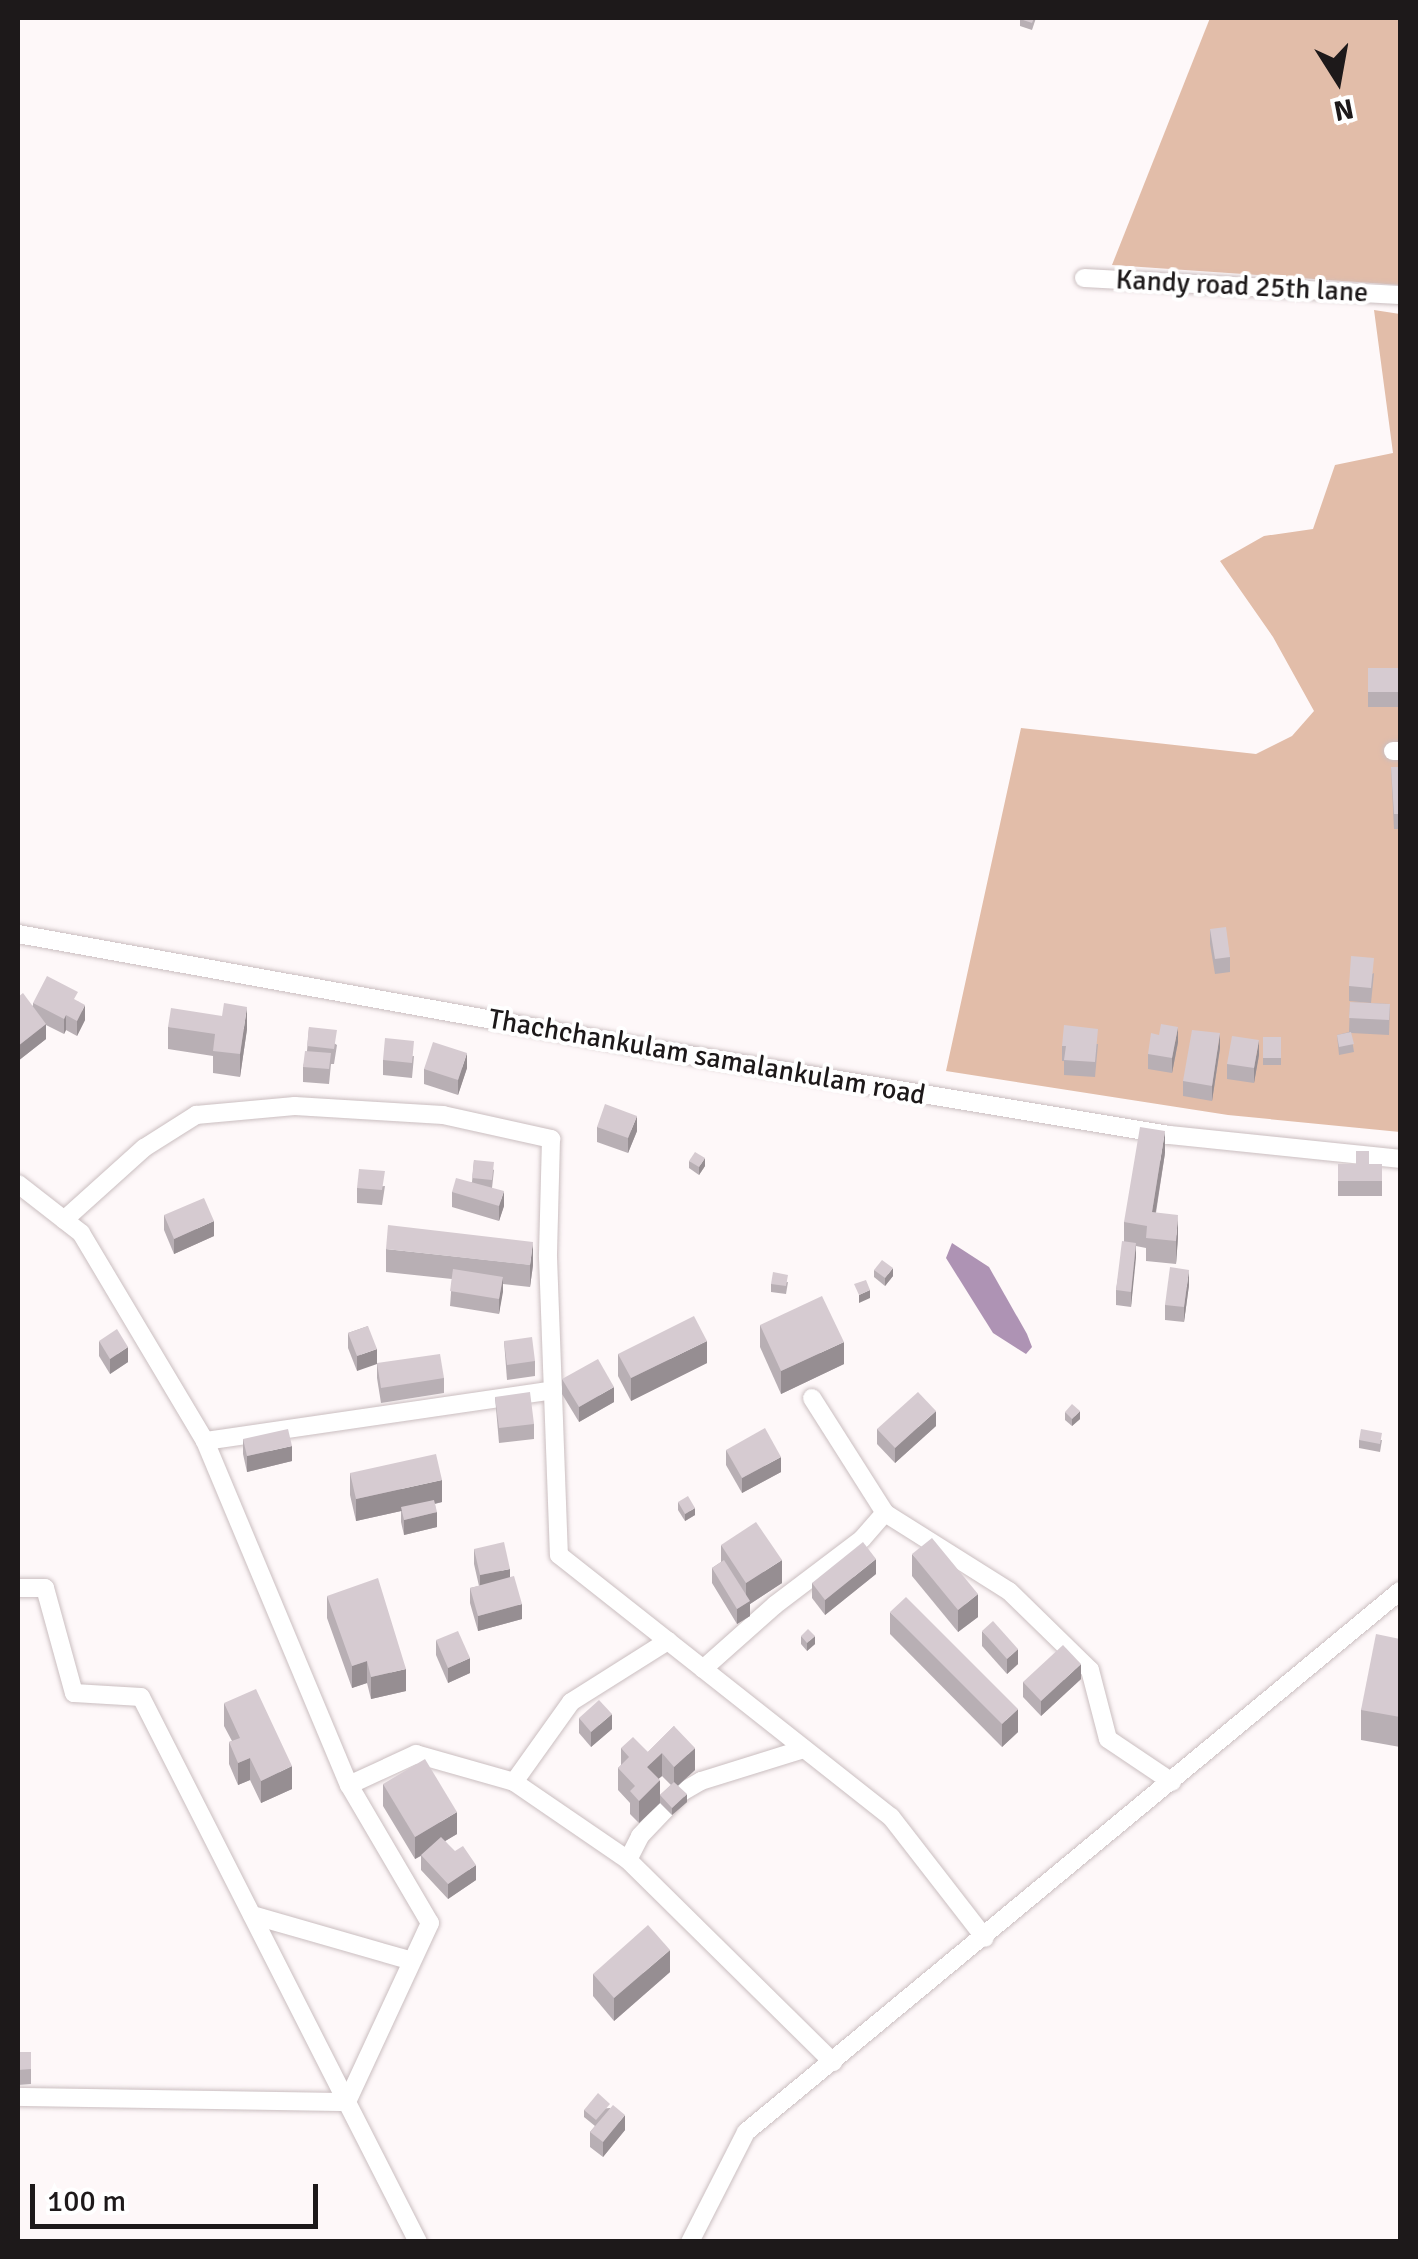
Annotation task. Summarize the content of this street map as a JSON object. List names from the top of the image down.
{
  "streets": {
    "street": ["Kandy road 25th lane", "Thachchankulam samalankulam road"]
  },
  "scale_bar": "100 m",
  "north": "bottom"
}
